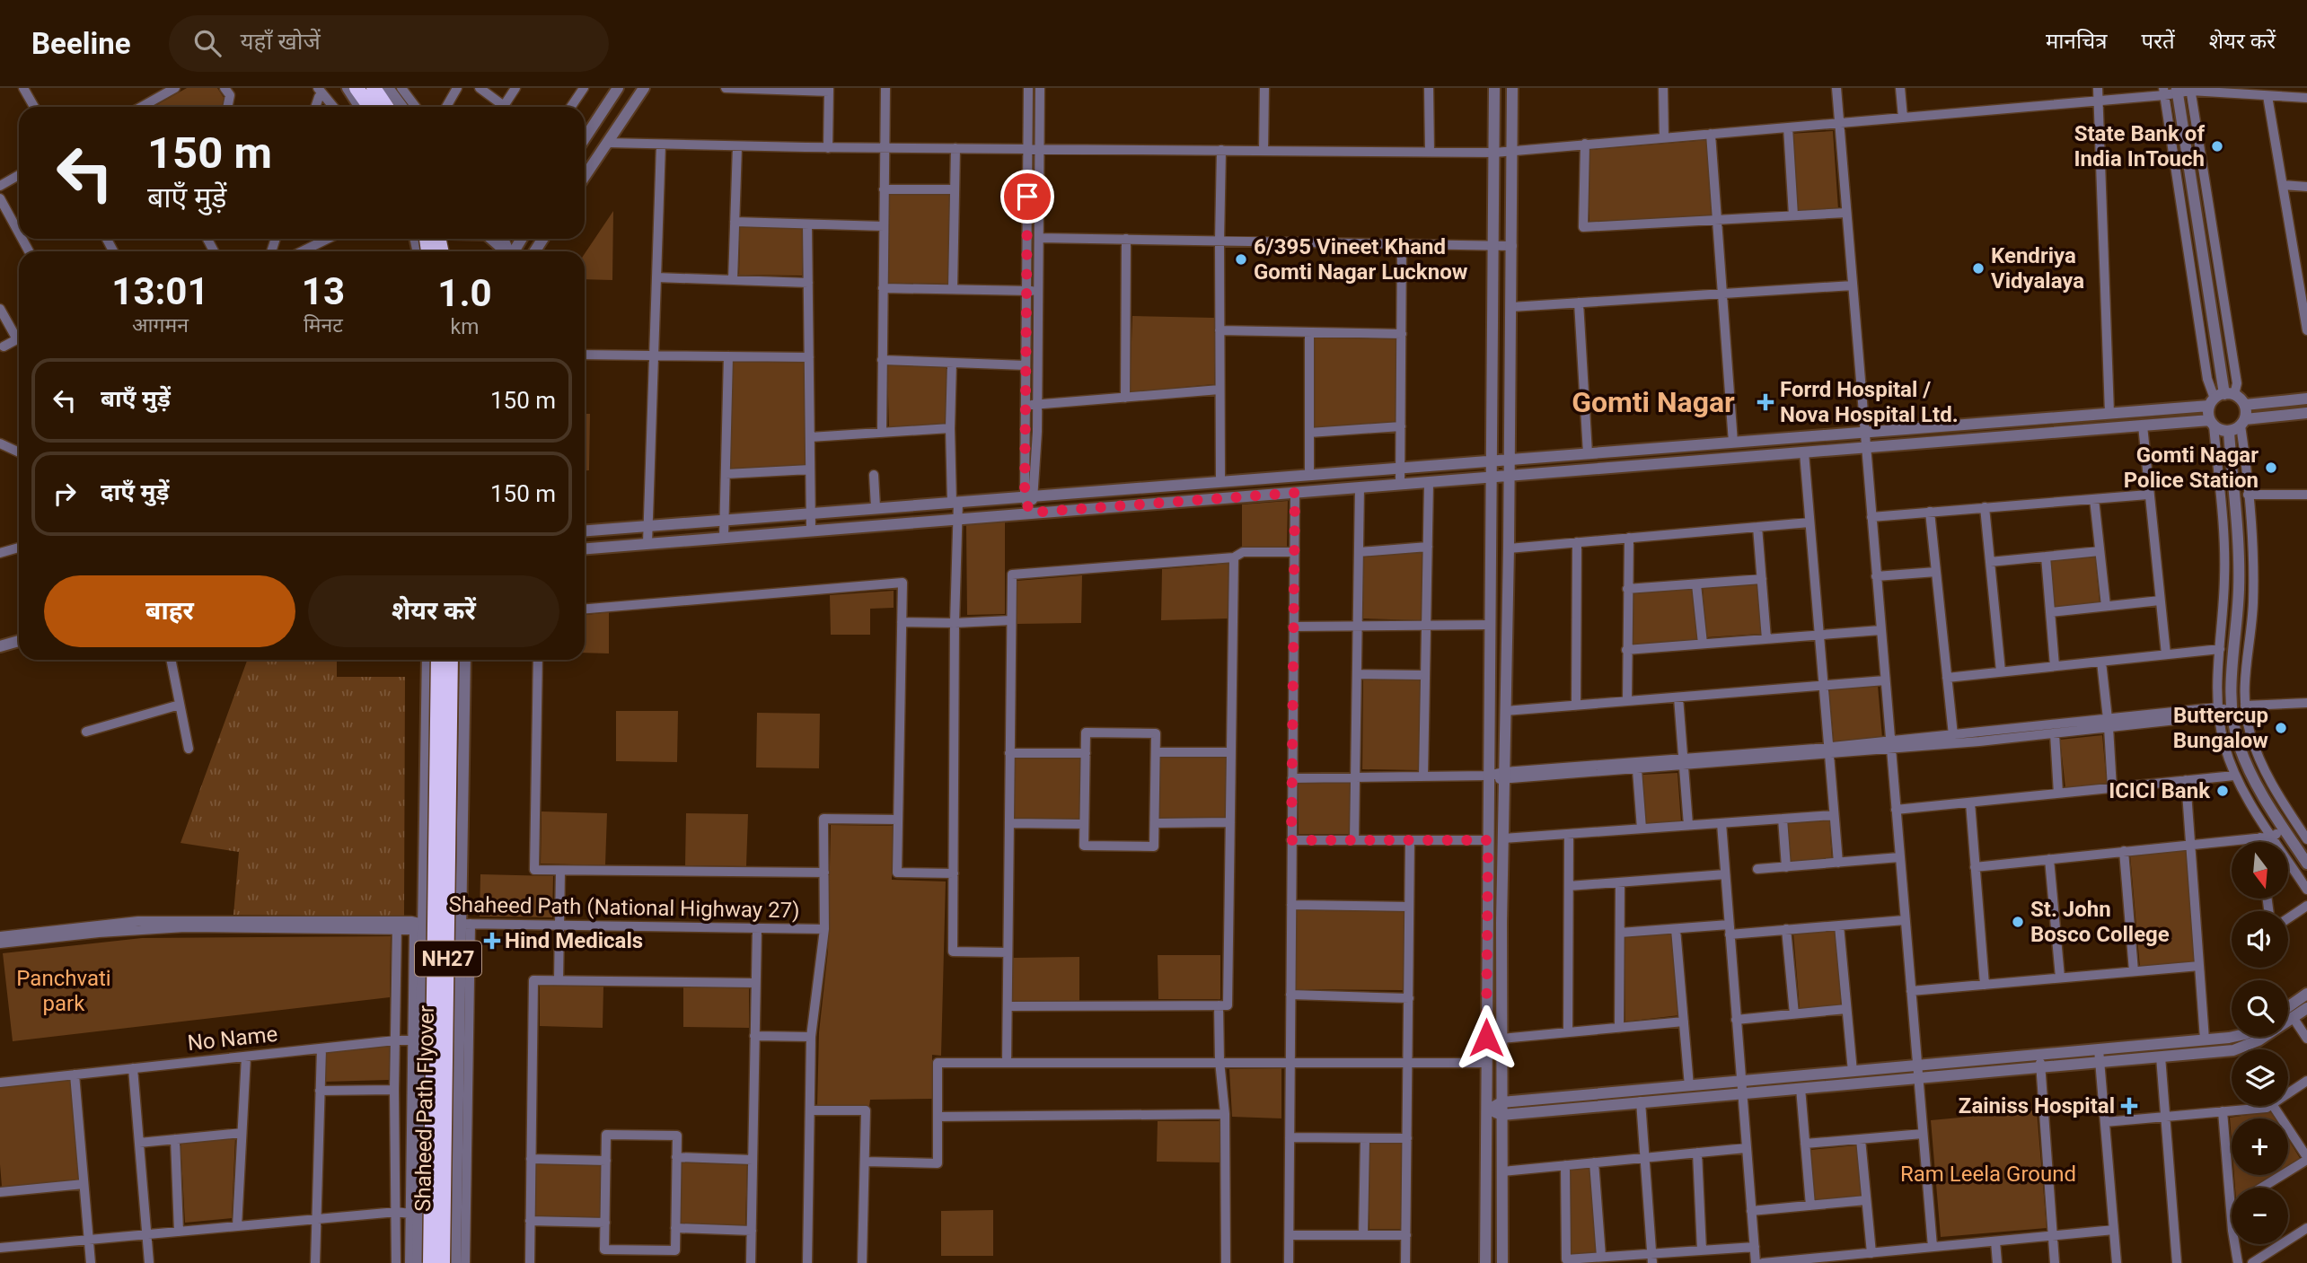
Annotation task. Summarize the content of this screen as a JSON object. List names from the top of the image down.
{
  "streets": {
    "highway": ["NH27", "Shaheed Path Flyover"],
    "street": ["Shaheed Path (National Highway 27)", "No Name"]
  },
  "districts": ["Gomti Nagar"],
  "parks": ["Panchvati park", "Ram Leela Ground"],
  "places": {
    "other": [
      "State Bank of India InTouch",
      "6/395 Vineet Khand Gomti Nagar Lucknow",
      "Kendriya Vidyalaya",
      "Gomti Nagar Police Station",
      "Buttercup Bungalow",
      "ICICI Bank",
      "St. John Bosco College"
    ],
    "health": ["Forrd Hospital / Nova Hospital Ltd.", "Hind Medicals", "Zainiss Hospital"]
  },
  "north": "bottom",
  "page": {
    "header": "Beeline",
    "search": "यहाँ खोजें",
    "nav": ["मानचित्र", "परतें", "शेयर करें"],
    "turn": ["150 m", "बाएँ मुड़ें"],
    "eta": [
      "13:01",
      "आगमन",
      "13",
      "मिनट",
      "1.0",
      "km"
    ],
    "list": [
      {
        "name": "बाएँ मुड़ें",
        "value": "150 m"
      },
      {
        "name": "दाएँ मुड़ें",
        "value": "150 m"
      }
    ],
    "buttons": ["बाहर", "शेयर करें"],
    "map_buttons": ["+", "−"]
  }
}
